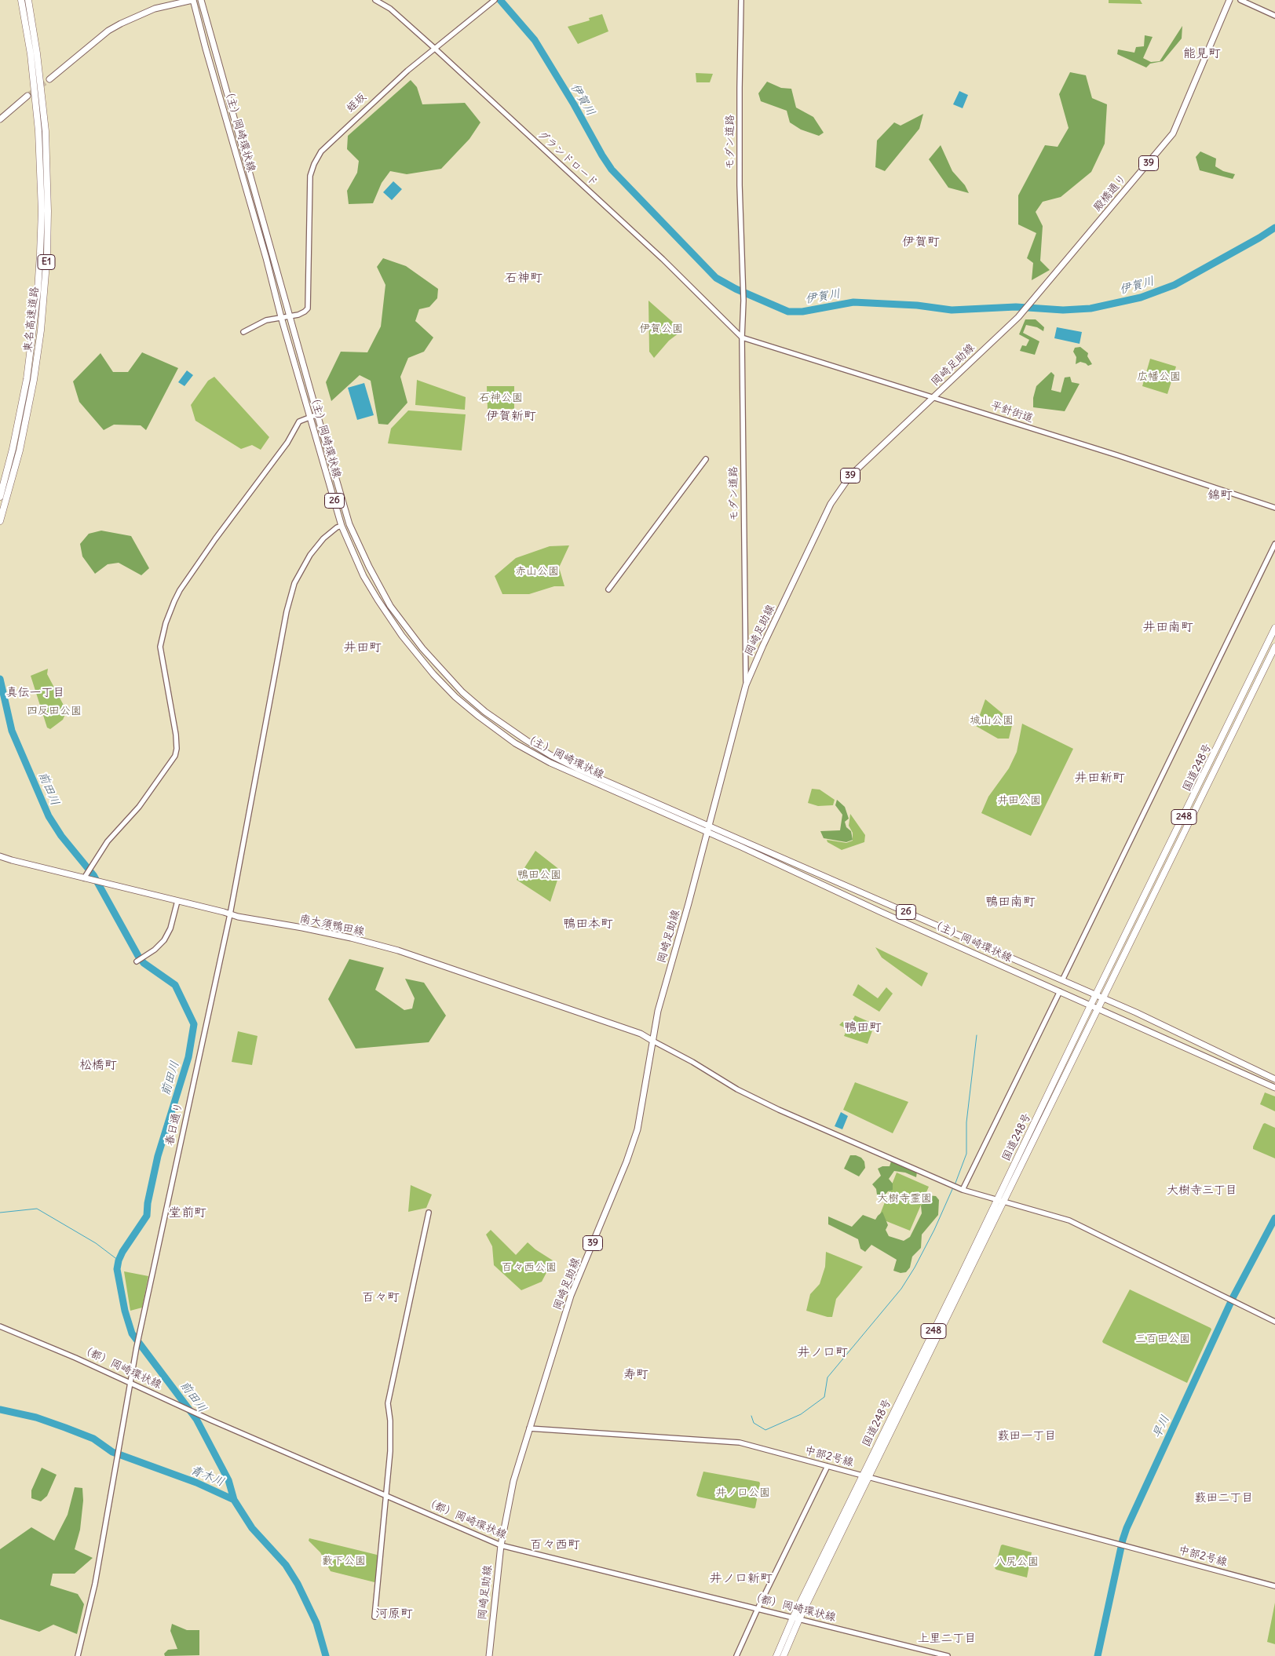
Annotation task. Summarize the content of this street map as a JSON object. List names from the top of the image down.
{
  "streets": {
    "highway": [
      "E1",
      "東名高速道路",
      "国道248号",
      "248"
    ],
    "main road": [
      "（主）岡崎環状線",
      "39",
      "殿橋通り",
      "岡崎足助線",
      "26",
      "南大須鴨田線"
    ],
    "street": [
      "蛭坂",
      "モダン道路",
      "グランドロード",
      "平針街道",
      "春日通り",
      "（都）岡崎環状線",
      "中部2号線"
    ]
  },
  "crossings": [
    ["蛭坂", "（主）岡崎環状線"],
    ["蛭坂", "グランドロード"],
    ["（主）岡崎環状線", "岡崎足助線"],
    ["（主）岡崎環状線", "国道248号"],
    ["（主）岡崎環状線", "春日通り"],
    ["モダン道路", "グランドロード"],
    ["モダン道路", "岡崎足助線"],
    ["モダン道路", "平針街道"],
    ["グランドロード", "平針街道"],
    ["殿橋通り", "岡崎足助線"],
    ["岡崎足助線", "平針街道"],
    ["岡崎足助線", "南大須鴨田線"],
    ["岡崎足助線", "（都）岡崎環状線"],
    ["岡崎足助線", "中部2号線"],
    ["国道248号", "（都）岡崎環状線"],
    ["国道248号", "中部2号線"],
    ["南大須鴨田線", "春日通り"],
    ["春日通り", "（都）岡崎環状線"]
  ],
  "districts": [
    "能見町",
    "伊賀町",
    "石神町",
    "伊賀新町",
    "錦町",
    "井田南町",
    "井田町",
    "真伝一丁目",
    "井田新町",
    "鴨田南町",
    "鴨田本町",
    "鴨田町",
    "松橋町",
    "大樹寺三丁目",
    "堂前町",
    "百々町",
    "井ノ口町",
    "寿町",
    "薮田一丁目",
    "薮田二丁目",
    "百々西町",
    "井ノ口新町",
    "河原町",
    "上里二丁目"
  ],
  "water": [
    "伊賀川",
    "前田川",
    "早川",
    "青木川"
  ],
  "parks": [
    "伊賀公園",
    "広幡公園",
    "石神公園",
    "赤山公園",
    "四反田公園",
    "城山公園",
    "井田公園",
    "鴨田公園",
    "大樹寺霊園",
    "百々西公園",
    "三百田公園",
    "井ノ口公園",
    "藪下公園",
    "八尻公園"
  ]
}
